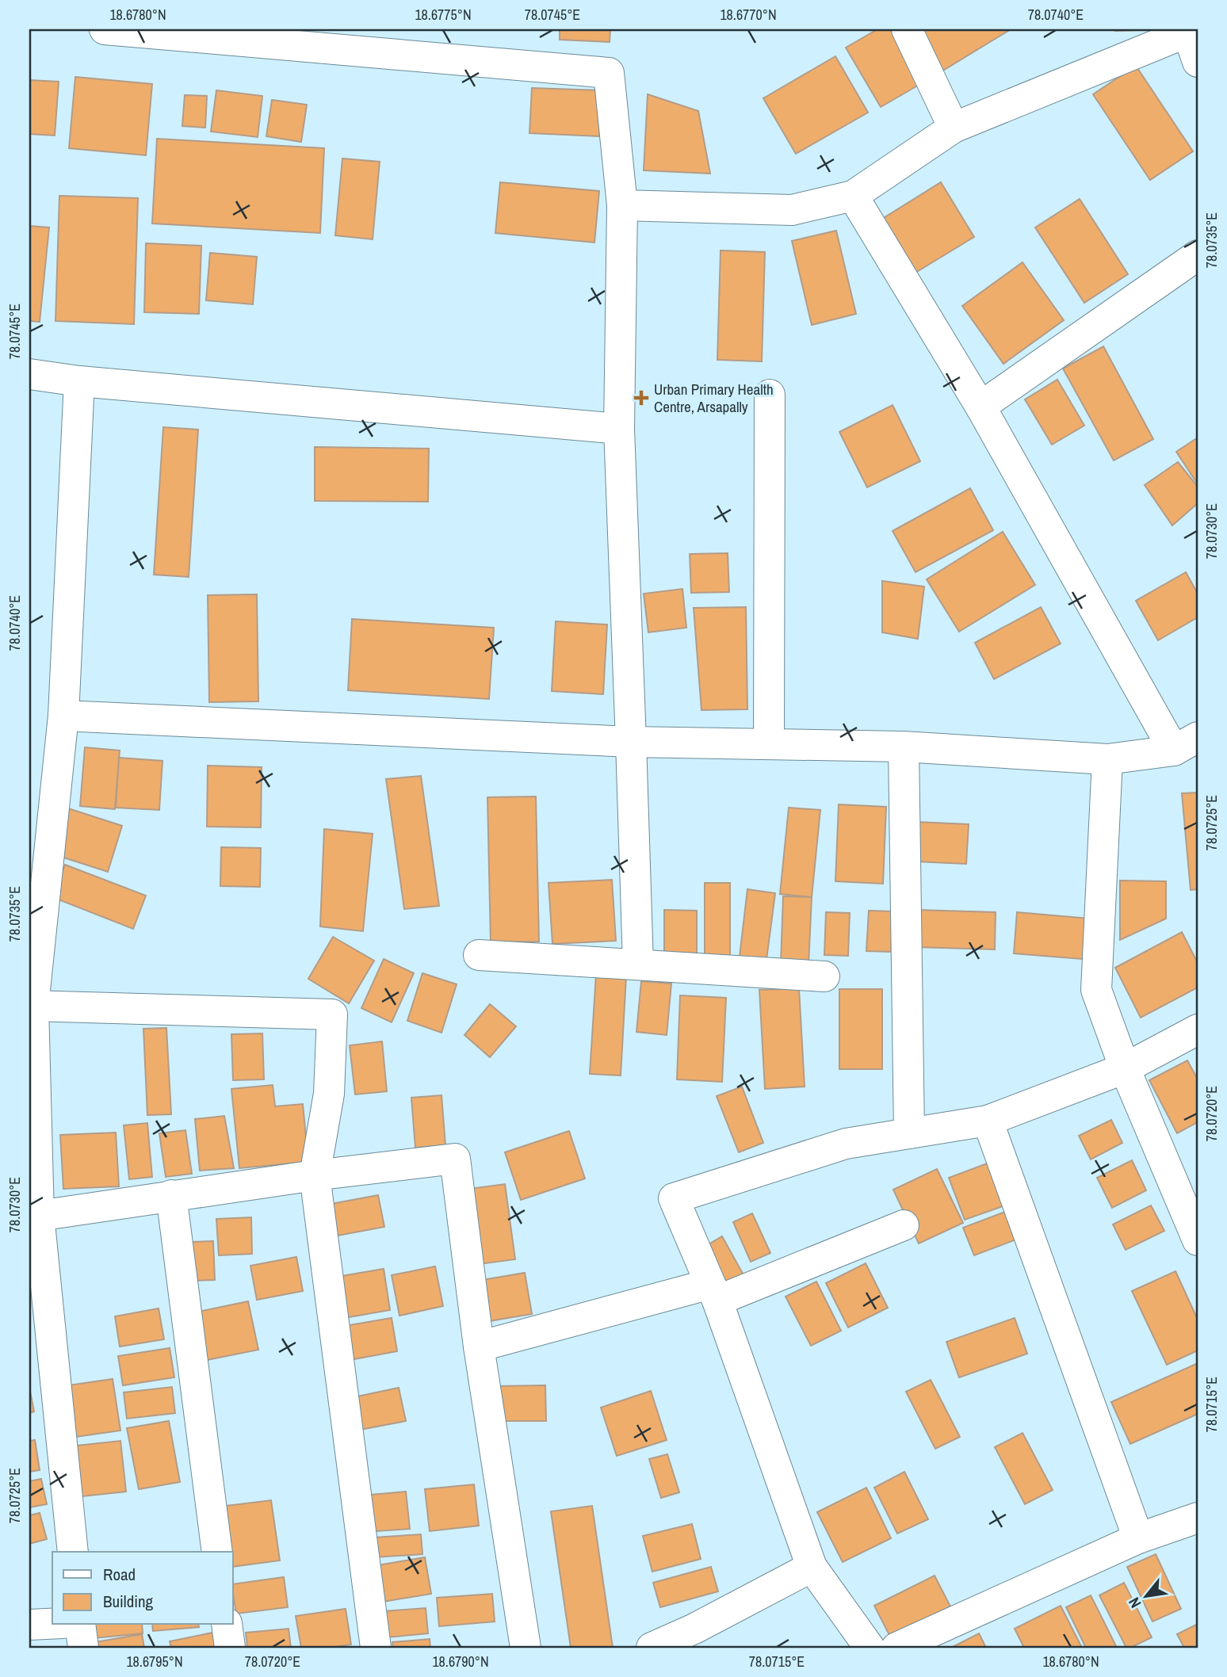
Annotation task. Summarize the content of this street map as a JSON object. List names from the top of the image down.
{
  "places": {
    "health": ["Urban Primary Health Centre, Arsapally"]
  },
  "legend": ["Road", "Building"],
  "north": "bottom left",
  "coordinates": [
    "18.6780°N",
    "18.6775°N",
    "78.0745°E",
    "18.6770°N",
    "78.0740°E",
    "78.0735°E",
    "78.0730°E",
    "78.0725°E",
    "78.0720°E",
    "78.0715°E",
    "18.6795°N",
    "18.6790°N"
  ]
}
